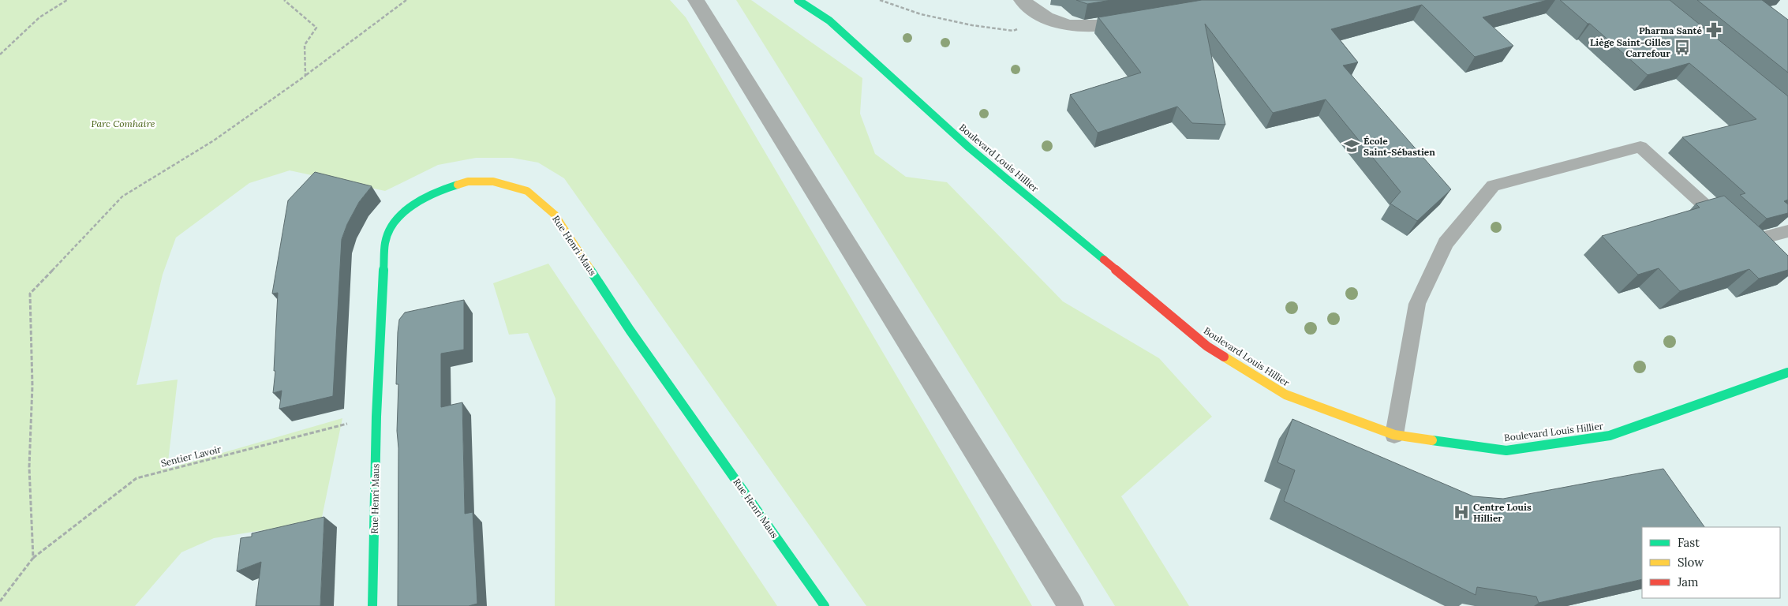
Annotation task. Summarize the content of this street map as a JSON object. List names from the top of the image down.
{
  "streets": {
    "street": ["Boulevard Louis Hillier", "Rue Henri Maus"],
    "path": ["Sentier Lavoir"]
  },
  "crossings": [
    ["Rue Henri Maus", "Sentier Lavoir"]
  ],
  "parks": ["Parc Comhaire"],
  "places": {
    "pharmacy": ["Pharma Santé"],
    "bus stop": ["Liège Saint-Gilles Carrefour"],
    "school or university": ["École Saint-Sébastien"],
    "hospital": ["Centre Louis Hillier"]
  },
  "legend": ["Fast", "Slow", "Jam"]
}
